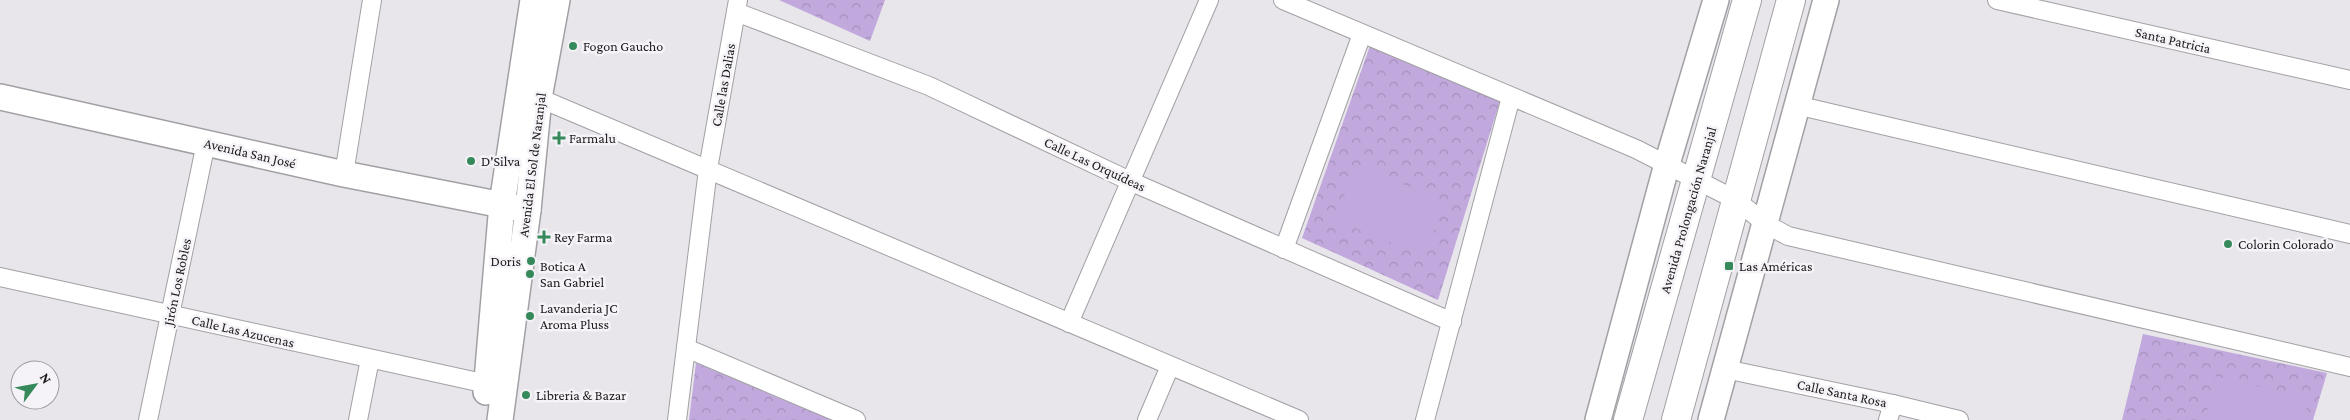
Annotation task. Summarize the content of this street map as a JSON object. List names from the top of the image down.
{
  "streets": {
    "main road": ["Avenida Prolongación Naranjal"],
    "street": [
      "Santa Patricia",
      "Calle las Dalias",
      "Avenida San José",
      "Calle Las Orquídeas",
      "Avenida El Sol de Naranjal",
      "Jirón Los Robles",
      "Calle Las Azucenas",
      "Calle Santa Rosa"
    ]
  },
  "crossings": [
    ["Calle las Dalias", "Calle Las Orquídeas"],
    ["Avenida San José", "Avenida El Sol de Naranjal"],
    ["Avenida San José", "Jirón Los Robles"],
    ["Avenida El Sol de Naranjal", "Calle Las Azucenas"],
    ["Jirón Los Robles", "Calle Las Azucenas"]
  ],
  "places": {
    "other": [
      "Fogon Gaucho",
      "D'Silva",
      "Colorin Colorado",
      "Doris",
      "Botica A San Gabriel",
      "Lavanderia JC Aroma Pluss",
      "Libreria & Bazar"
    ],
    "health": ["Farmalu", "Rey Farma"],
    "transit": ["Las Américas"]
  },
  "north": "top right"
}
